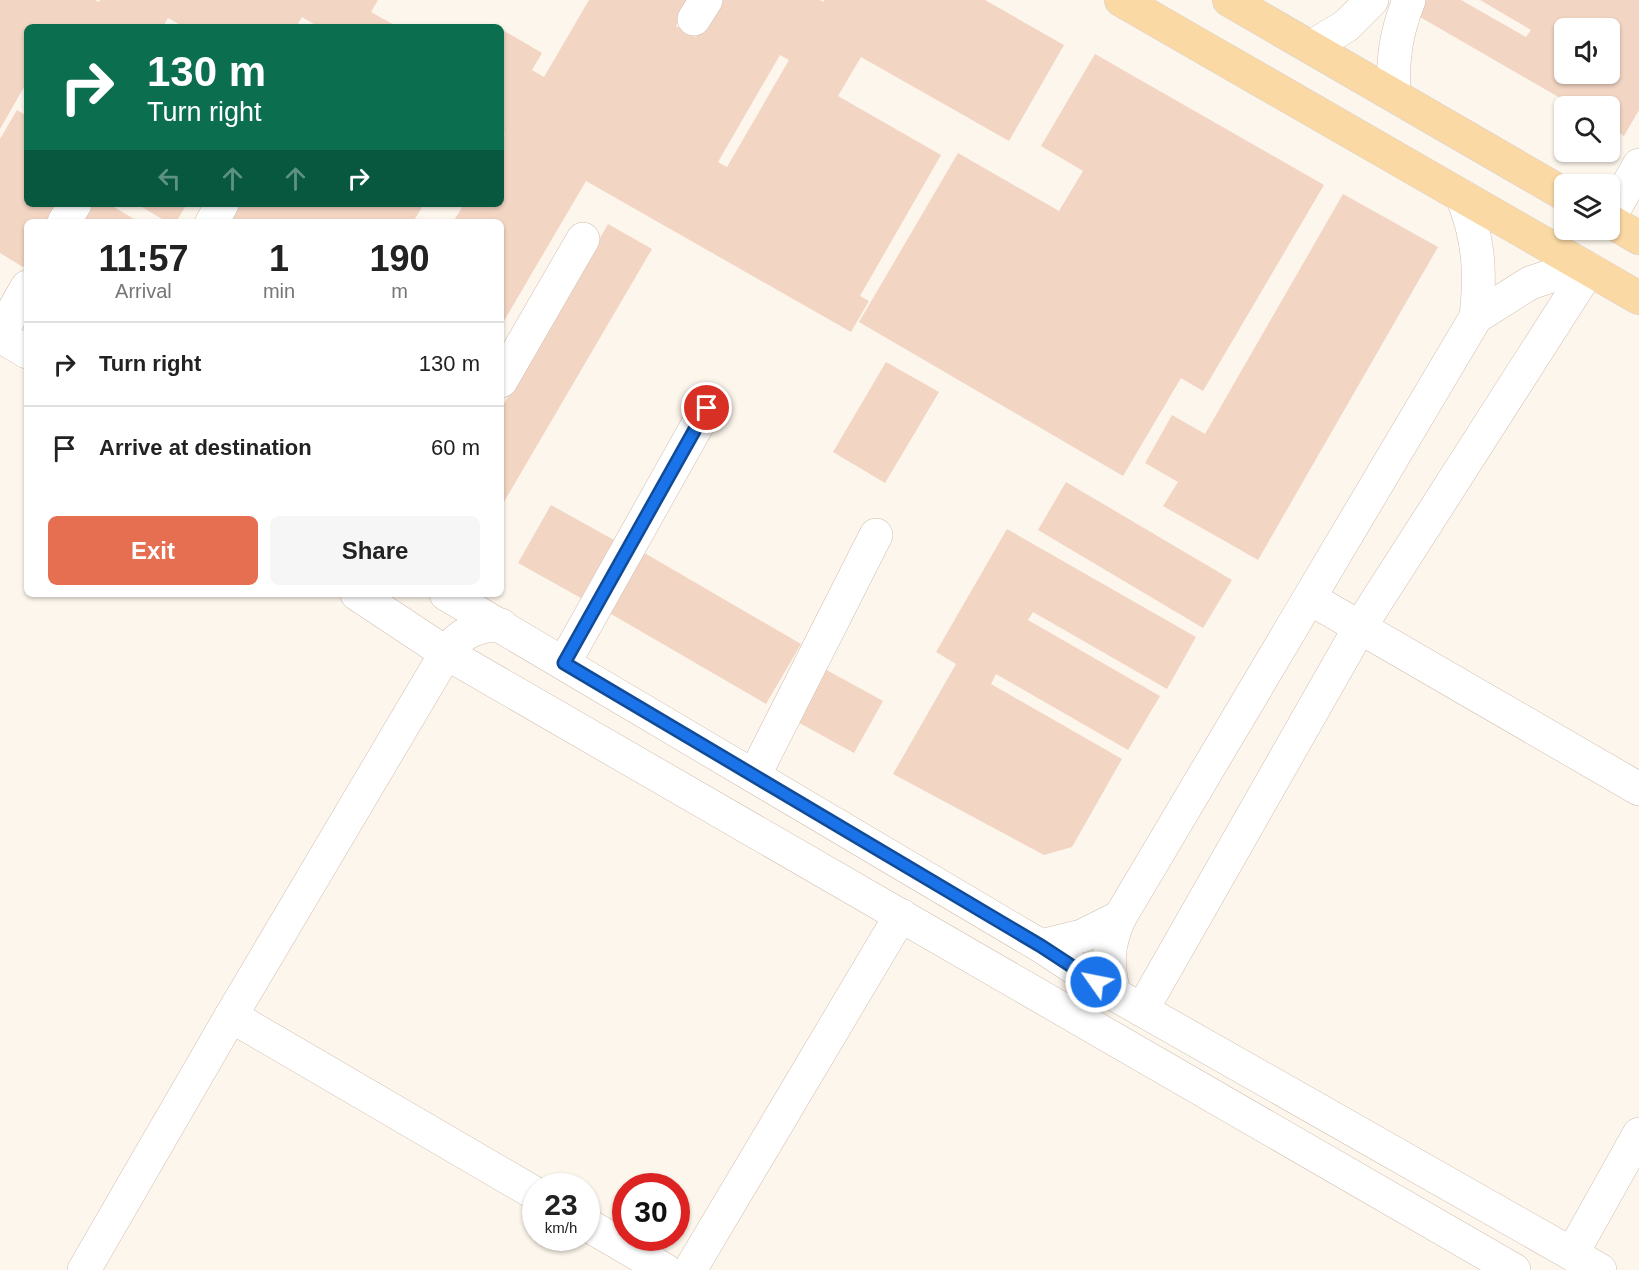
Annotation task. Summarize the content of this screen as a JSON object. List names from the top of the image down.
{
  "page": {
    "turn": ["130 m", "Turn right"],
    "eta": [
      "11:57",
      "Arrival",
      "1",
      "min",
      "190",
      "m"
    ],
    "list": [
      {
        "name": "Turn right",
        "value": "130 m"
      },
      {
        "name": "Arrive at destination",
        "value": "60 m"
      }
    ],
    "buttons": ["Exit", "Share"],
    "speed": "23 km/h",
    "limit": "30"
  }
}
